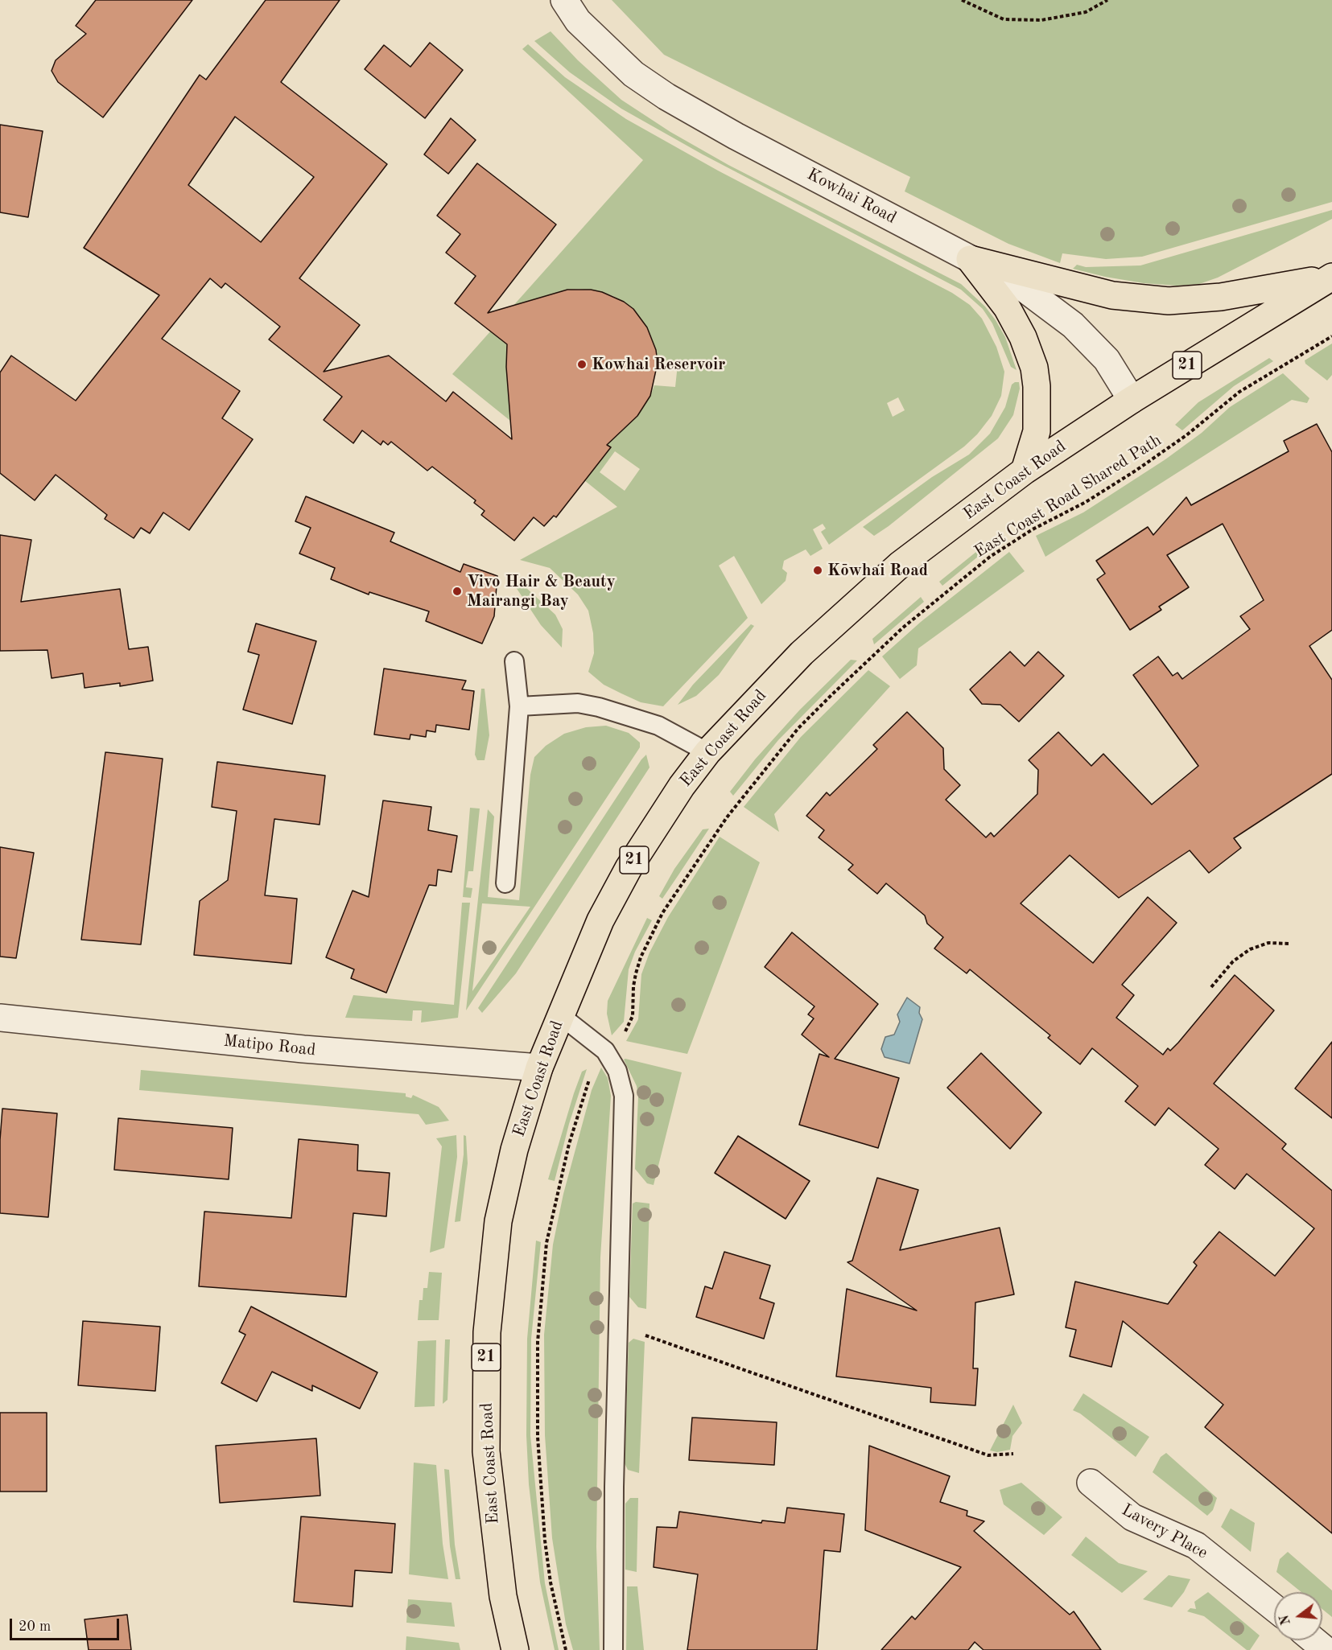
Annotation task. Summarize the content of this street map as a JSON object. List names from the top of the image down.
{
  "streets": {
    "main road": ["21", "East Coast Road"],
    "street": ["Kowhai Road", "Matipo Road", "Lavery Place"],
    "path": ["East Coast Road Shared Path"]
  },
  "crossings": [
    ["Kowhai Road", "East Coast Road"],
    ["East Coast Road", "Matipo Road"]
  ],
  "places": ["Kowhai Reservoir", "Kōwhai Road", "Vivo Hair & Beauty Mairangi Bay"],
  "scale_bar": "20 m",
  "north": "left"
}
